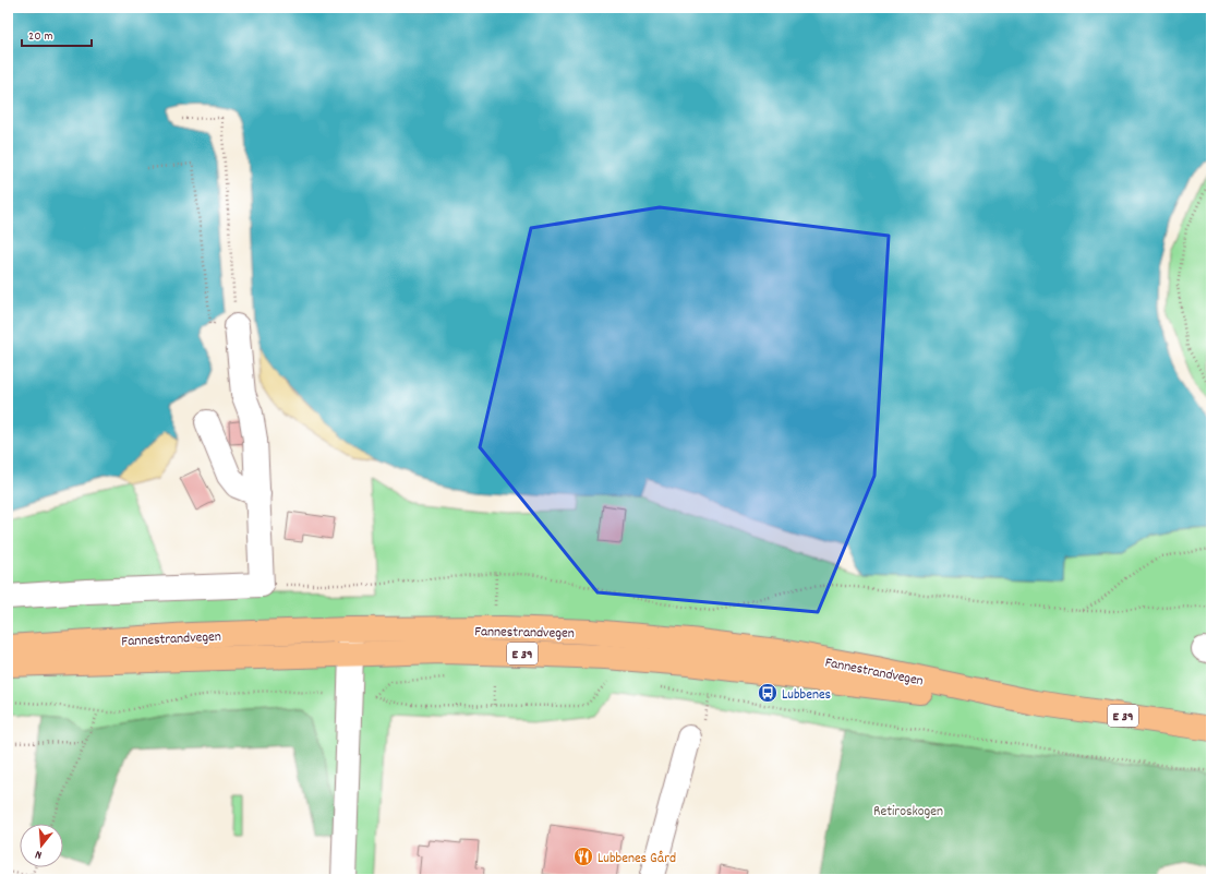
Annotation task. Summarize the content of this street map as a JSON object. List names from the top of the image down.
{
  "streets": {
    "highway": ["Fannestrandvegen", "E 39"]
  },
  "parks": ["Retiroskogen"],
  "places": {
    "bus stop": ["Lubbenes"],
    "restaurant": ["Lubbenes Gård"]
  },
  "scale_bar": "20 m",
  "north": "bottom"
}
